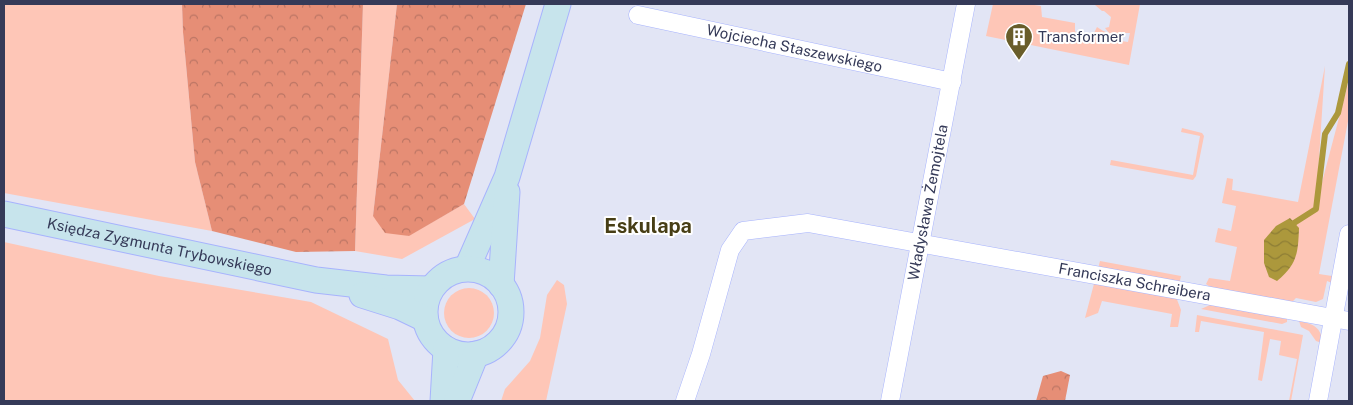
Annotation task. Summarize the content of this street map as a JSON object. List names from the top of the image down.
{
  "streets": {
    "street": [
      "Wojciecha Staszewskiego",
      "Władysława Żemojtela",
      "Księdza Zygmunta Trybowskiego",
      "Franciszka Schreibera"
    ]
  },
  "crossings": [
    ["Wojciecha Staszewskiego", "Władysława Żemojtela"],
    ["Władysława Żemojtela", "Franciszka Schreibera"]
  ],
  "districts": ["Eskulapa"],
  "places": {
    "building": ["Transformer"]
  }
}
